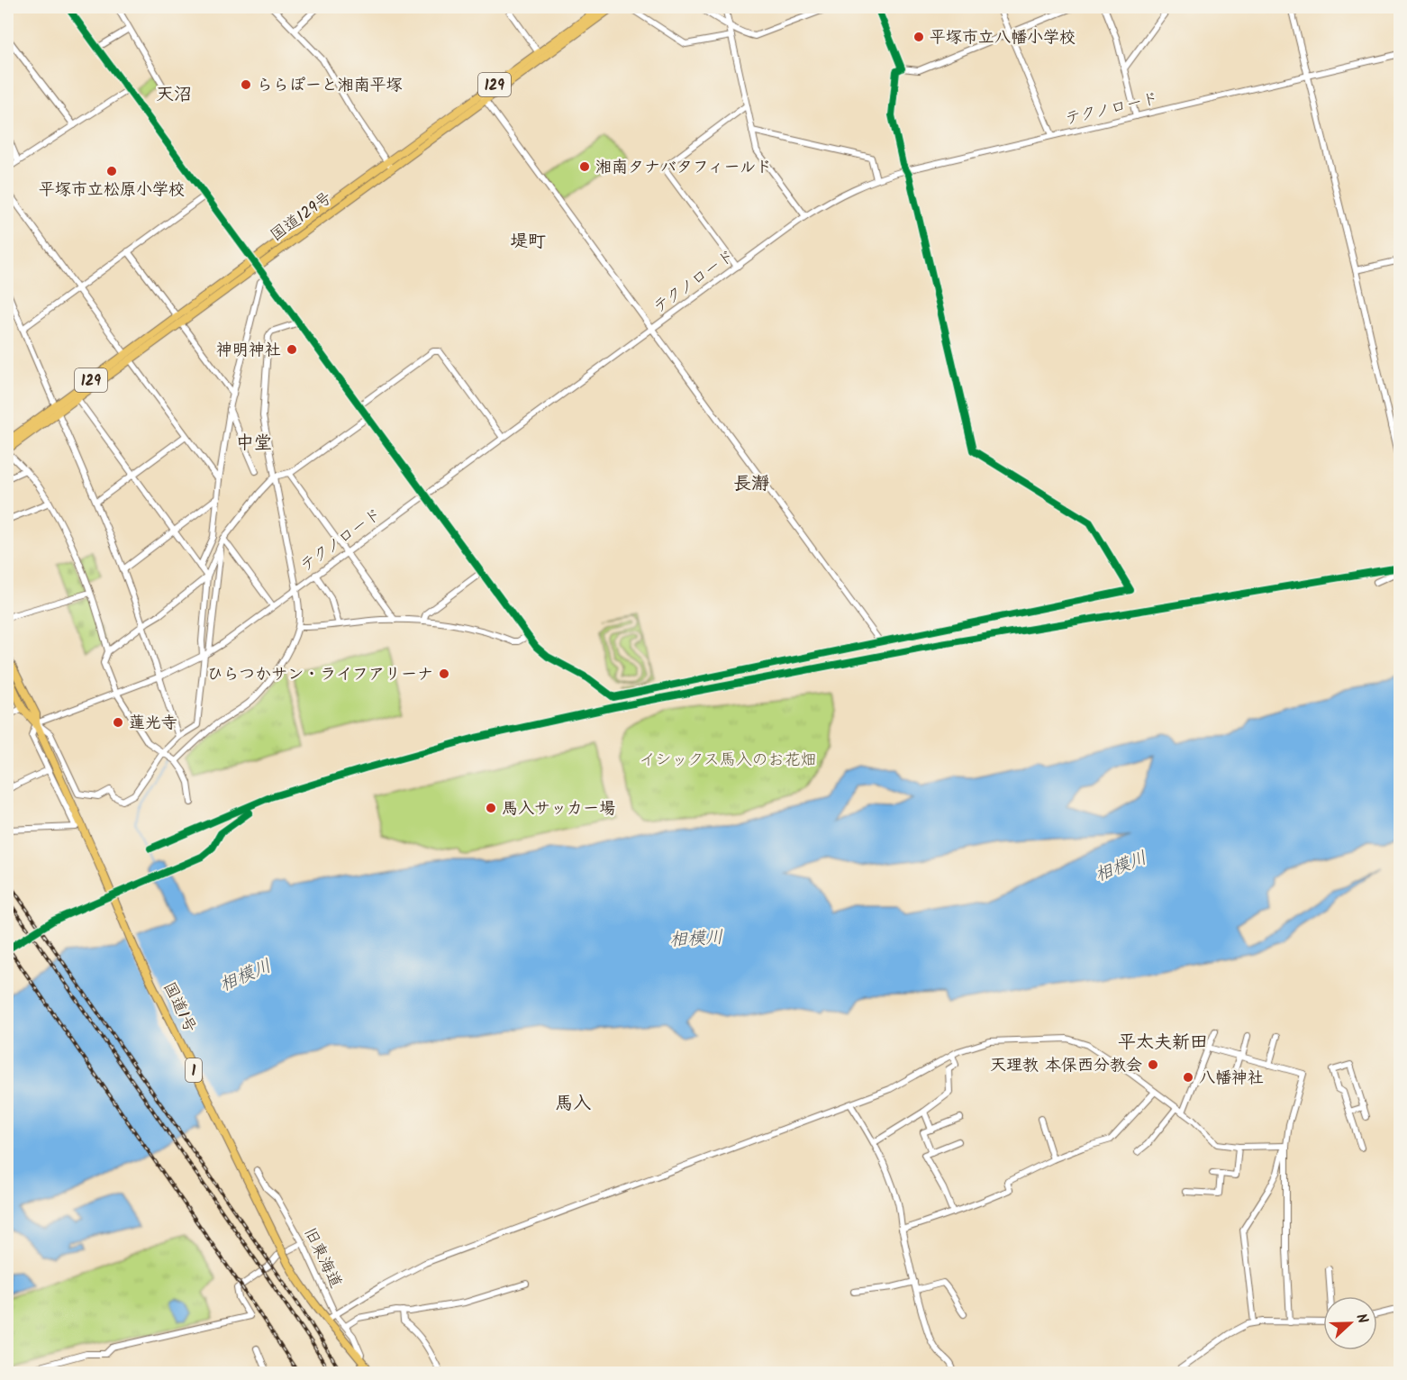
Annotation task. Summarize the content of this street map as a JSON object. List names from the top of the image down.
{
  "streets": {
    "highway": [
      "129",
      "国道129号",
      "国道1号",
      "1"
    ],
    "street": ["テクノロード", "旧東海道"]
  },
  "crossings": [
    ["テクノロード", "国道1号"],
    ["国道1号", "旧東海道"]
  ],
  "districts": [
    "天沼",
    "堤町",
    "中堂",
    "長瀞",
    "平太夫新田",
    "馬入"
  ],
  "water": ["相模川"],
  "parks": ["イシックス馬入のお花畑"],
  "places": [
    "平塚市立八幡小学校",
    "ららぽーと湘南平塚",
    "湘南タナバタフィールド",
    "平塚市立松原小学校",
    "神明神社",
    "ひらつかサン・ライフアリーナ",
    "蓮光寺",
    "馬入サッカー場",
    "天理教 本保西分教会",
    "八幡神社"
  ],
  "north": "right"
}
